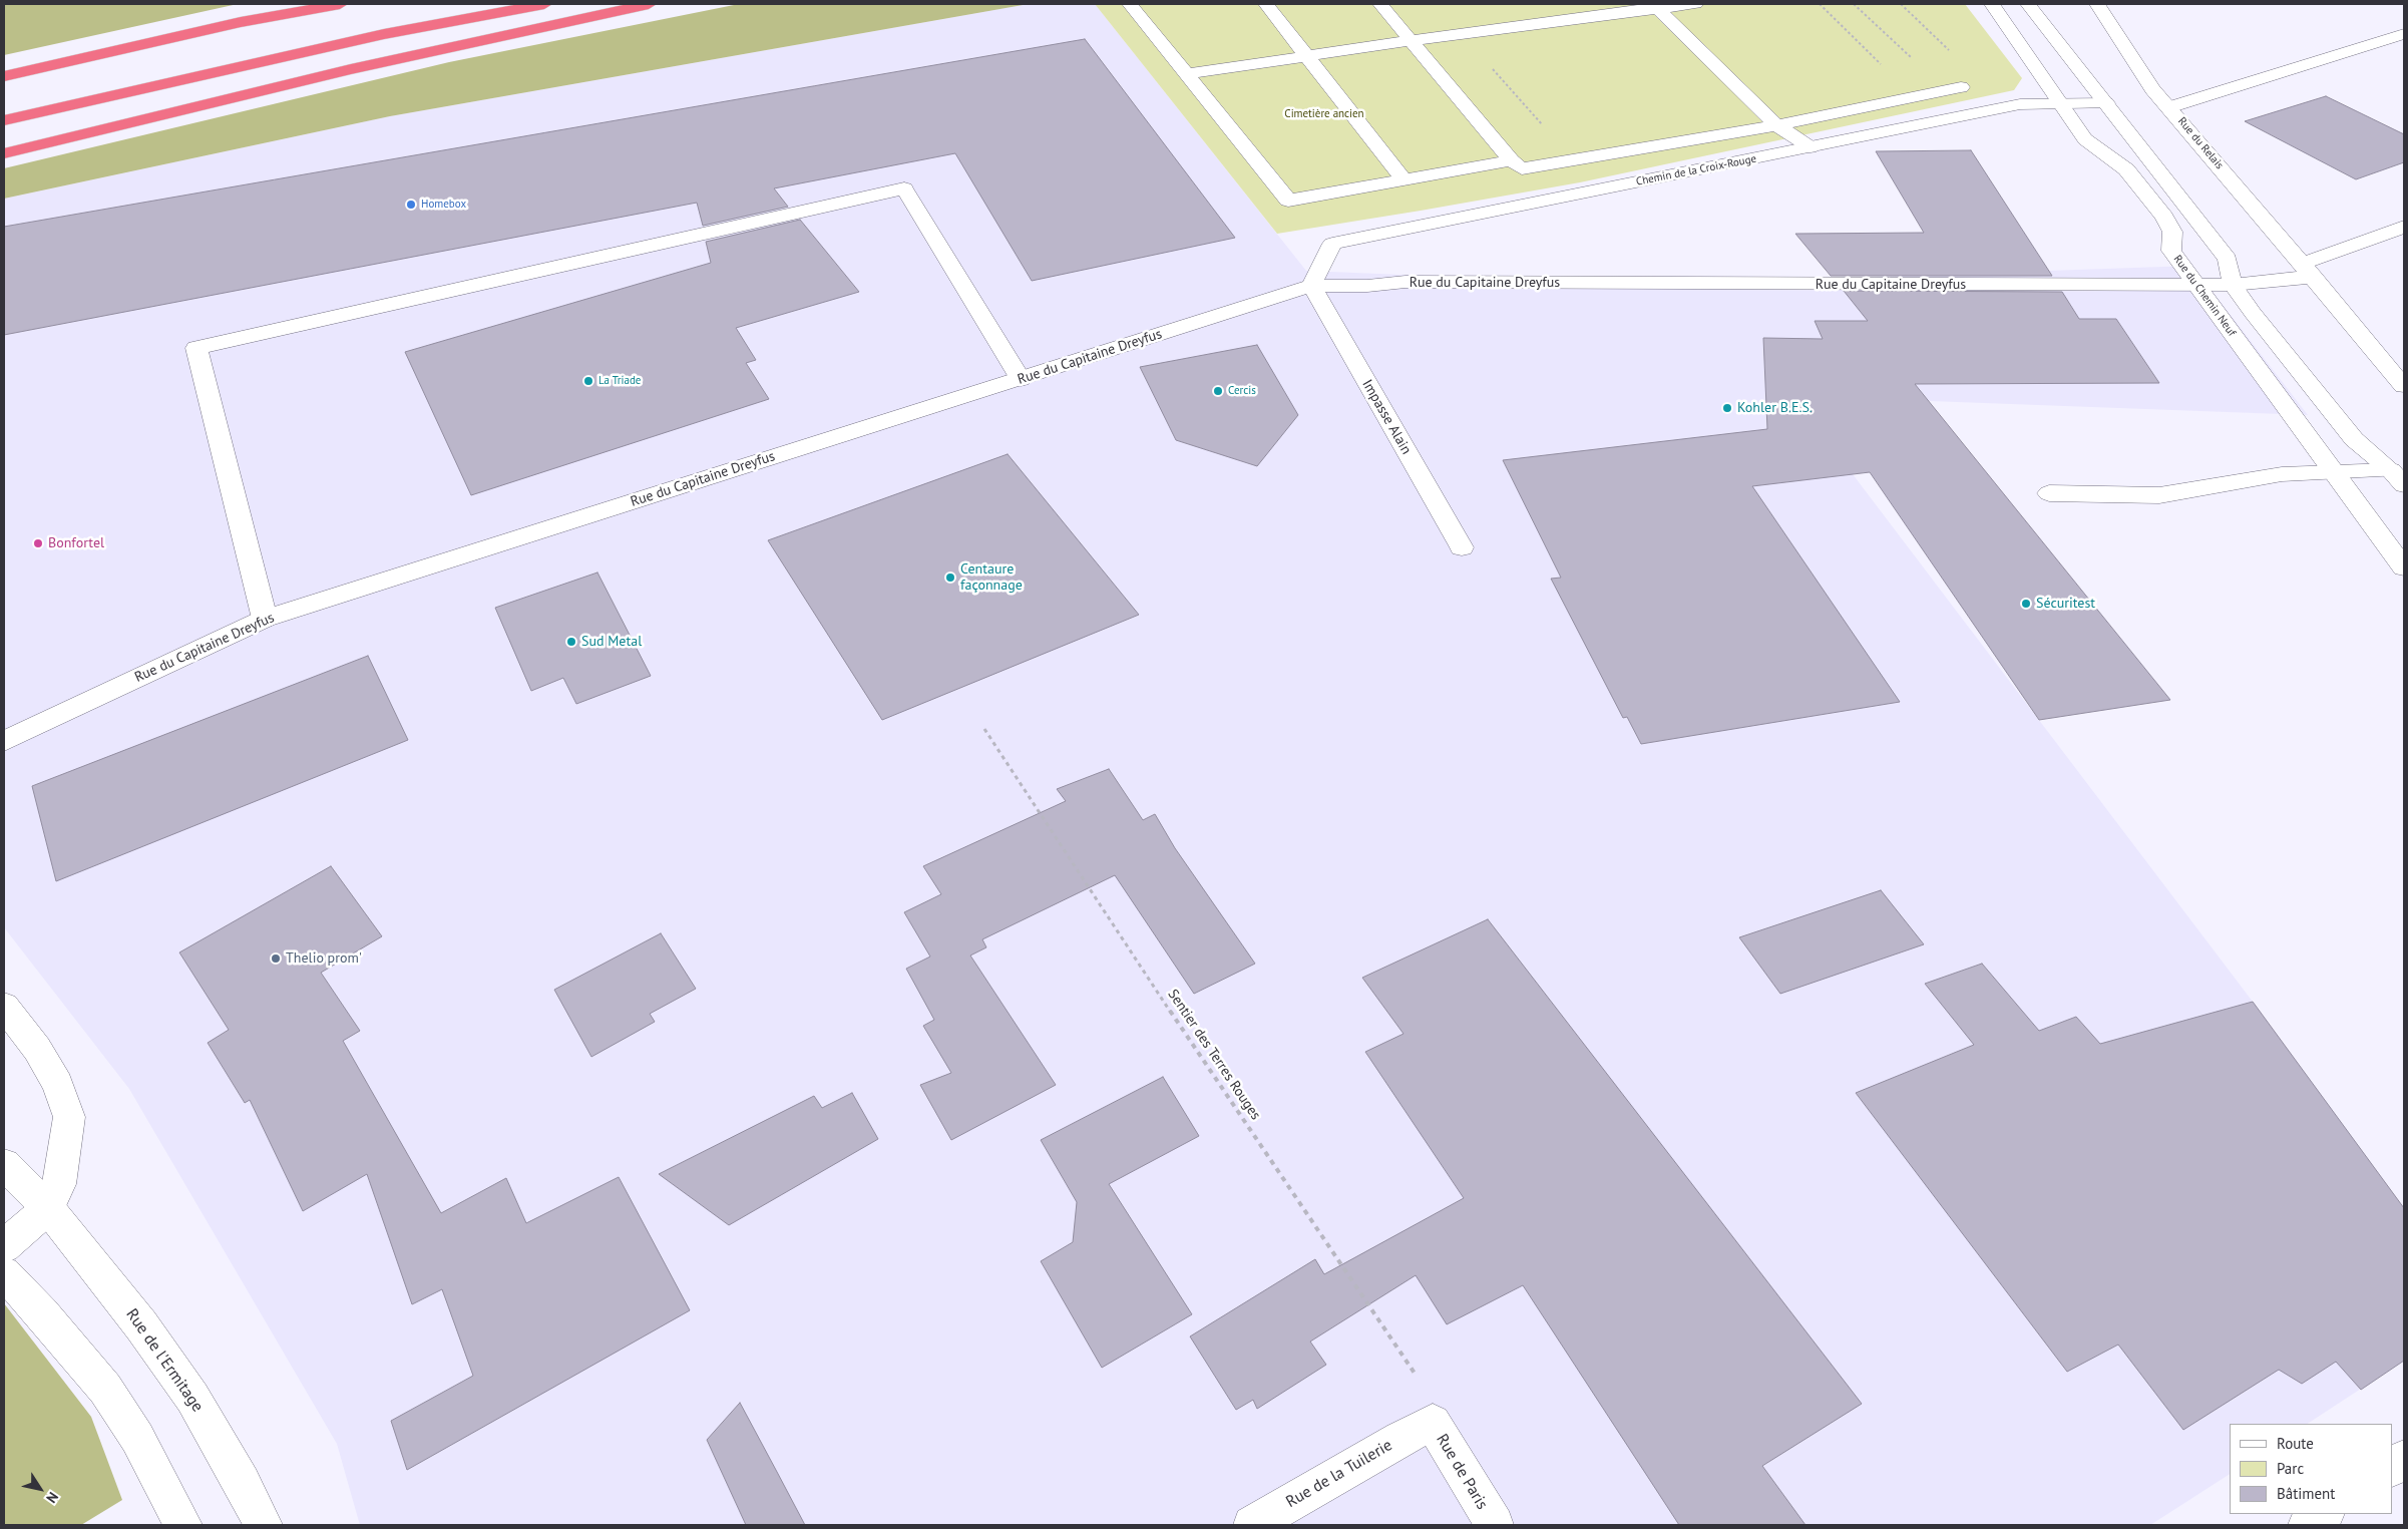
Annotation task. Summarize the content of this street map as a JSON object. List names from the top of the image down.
{
  "streets": {
    "street": [
      "Rue du Relais",
      "Chemin de la Croix-Rouge",
      "Rue du Capitaine Dreyfus",
      "Rue du Chemin Neuf",
      "Impasse Alain",
      "Rue de l'Ermitage",
      "Rue de Paris",
      "Rue de la Tuilerie"
    ],
    "path": ["Sentier des Terres Rouges"]
  },
  "crossings": [
    ["Chemin de la Croix-Rouge", "Rue du Capitaine Dreyfus"],
    ["Chemin de la Croix-Rouge", "Rue du Chemin Neuf"],
    ["Chemin de la Croix-Rouge", "Impasse Alain"],
    ["Rue du Capitaine Dreyfus", "Rue du Chemin Neuf"],
    ["Rue du Capitaine Dreyfus", "Impasse Alain"],
    ["Rue de Paris", "Rue de la Tuilerie"]
  ],
  "parks": ["Cimetière ancien"],
  "places": [
    "Homebox",
    "La Triade",
    "Cercis",
    "Kohler B.E.S.",
    "Bonfortel",
    "Centaure façonnage",
    "Sécuritest",
    "Sud Metal",
    "Thelio prom'"
  ],
  "legend": ["Route", "Parc", "Bâtiment"],
  "north": "bottom right"
}
